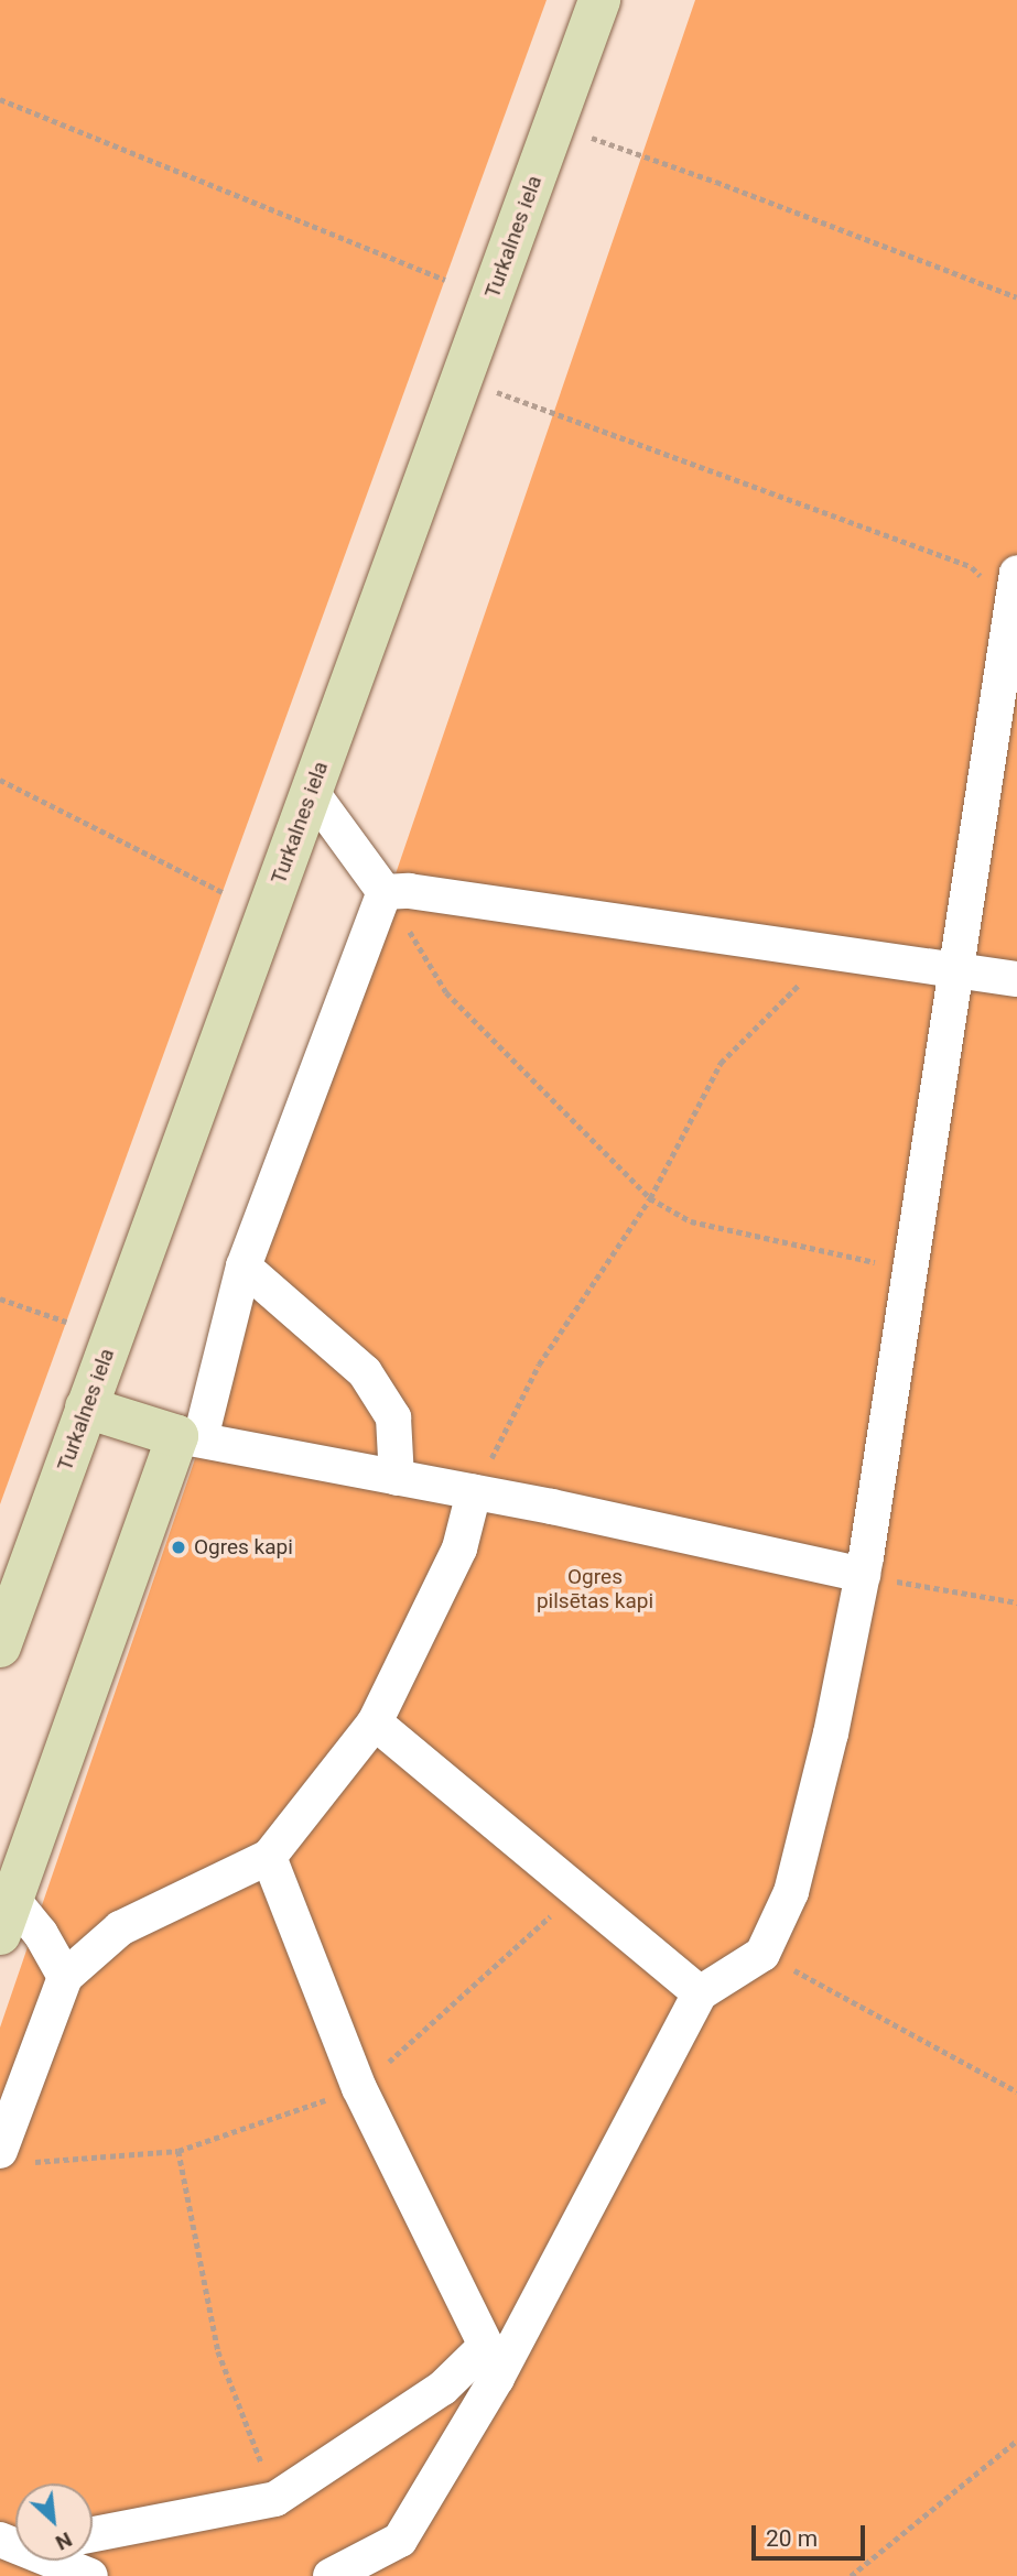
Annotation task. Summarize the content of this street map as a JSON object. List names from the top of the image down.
{
  "streets": {
    "main road": ["Turkalnes iela"]
  },
  "parks": ["Ogres pilsētas kapi"],
  "places": ["Ogres kapi"],
  "scale_bar": "20 m",
  "north": "bottom right"
}
